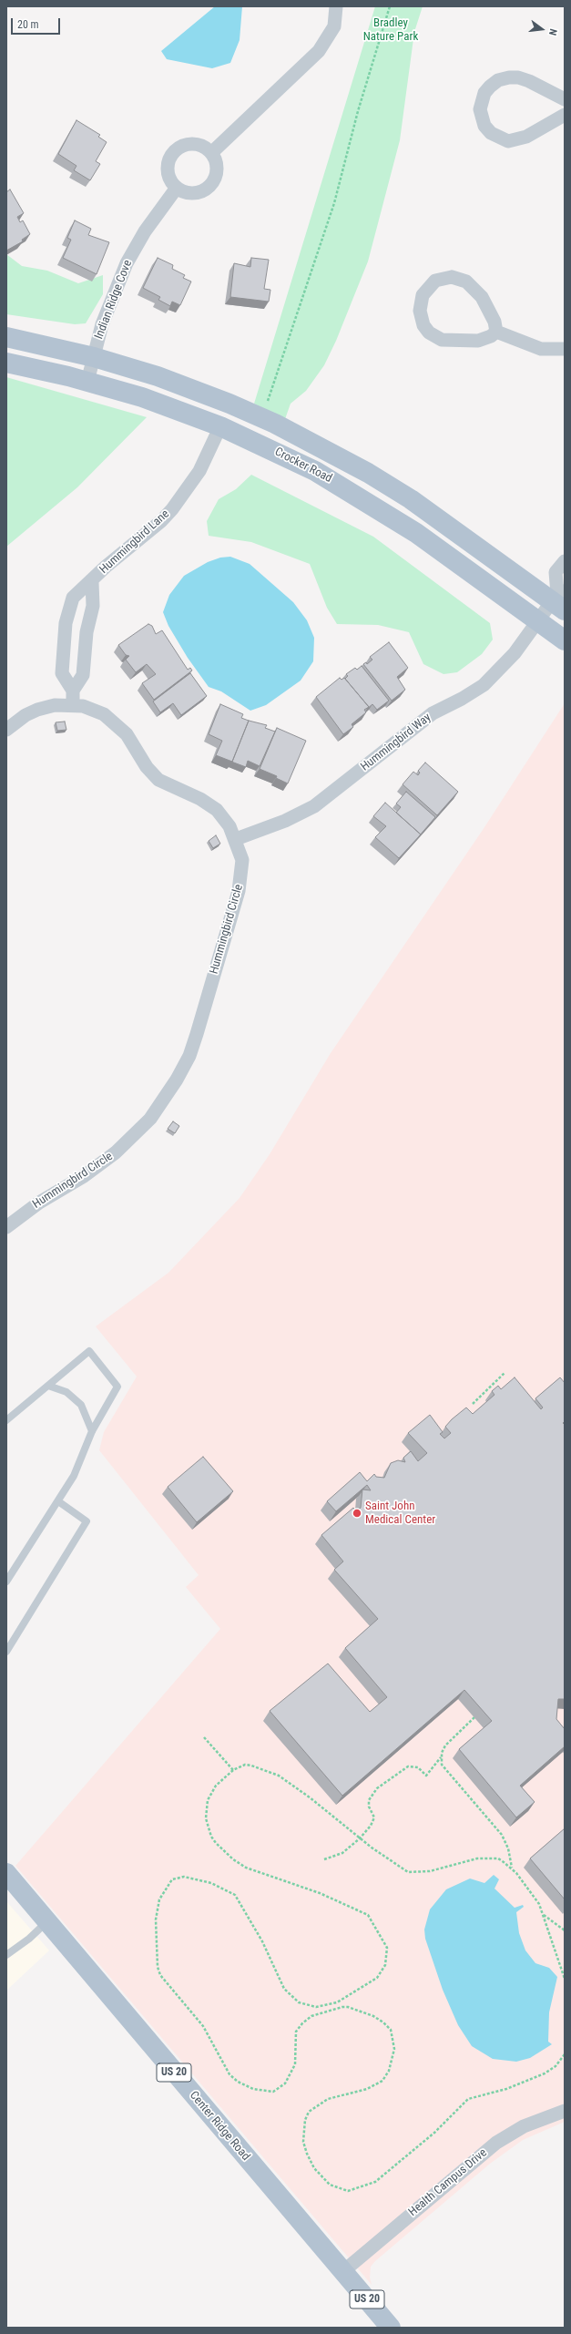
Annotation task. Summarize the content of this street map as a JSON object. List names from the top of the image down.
{
  "streets": {
    "main road": ["Crocker Road", "US 20", "Center Ridge Road"],
    "street": [
      "Indian Ridge Cove",
      "Hummingbird Lane",
      "Hummingbird Way",
      "Hummingbird Circle",
      "Health Campus Drive"
    ]
  },
  "crossings": [
    ["Indian Ridge Cove", "Crocker Road"],
    ["Crocker Road", "Hummingbird Lane"],
    ["Crocker Road", "Hummingbird Way"],
    ["Hummingbird Way", "Hummingbird Circle"],
    ["Center Ridge Road", "Health Campus Drive"]
  ],
  "parks": ["Bradley Nature Park"],
  "places": ["Saint John Medical Center"],
  "scale_bar": "20 m",
  "north": "right"
}
